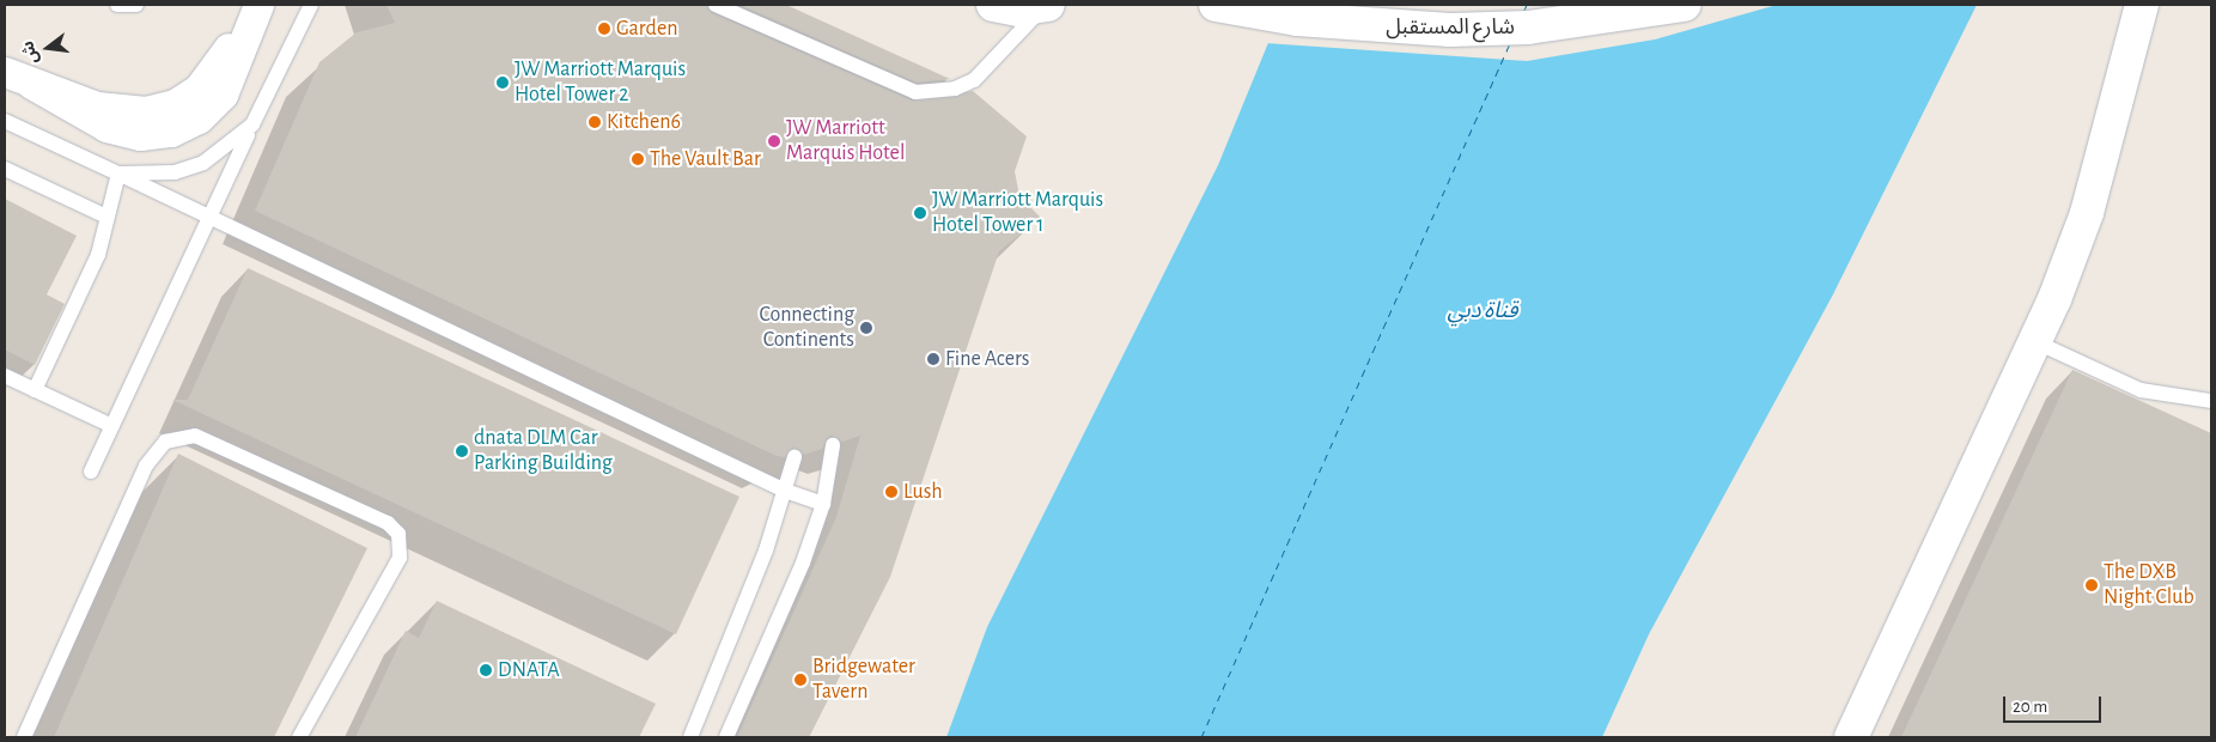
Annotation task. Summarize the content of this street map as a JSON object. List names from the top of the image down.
{
  "streets": {
    "street": ["شارع المستقبل"]
  },
  "water": ["قناة دبي"],
  "places": [
    "Garden",
    "JW Marriott Marquis Hotel Tower 2",
    "Kitchen6",
    "JW Marriott Marquis Hotel",
    "The Vault Bar",
    "JW Marriott Marquis Hotel Tower 1",
    "Connecting Continents",
    "Fine Acers",
    "dnata DLM Car Parking Building",
    "Lush",
    "The DXB Night Club",
    "DNATA",
    "Bridgewater Tavern"
  ],
  "scale_bar": "20 m",
  "north": "left"
}
